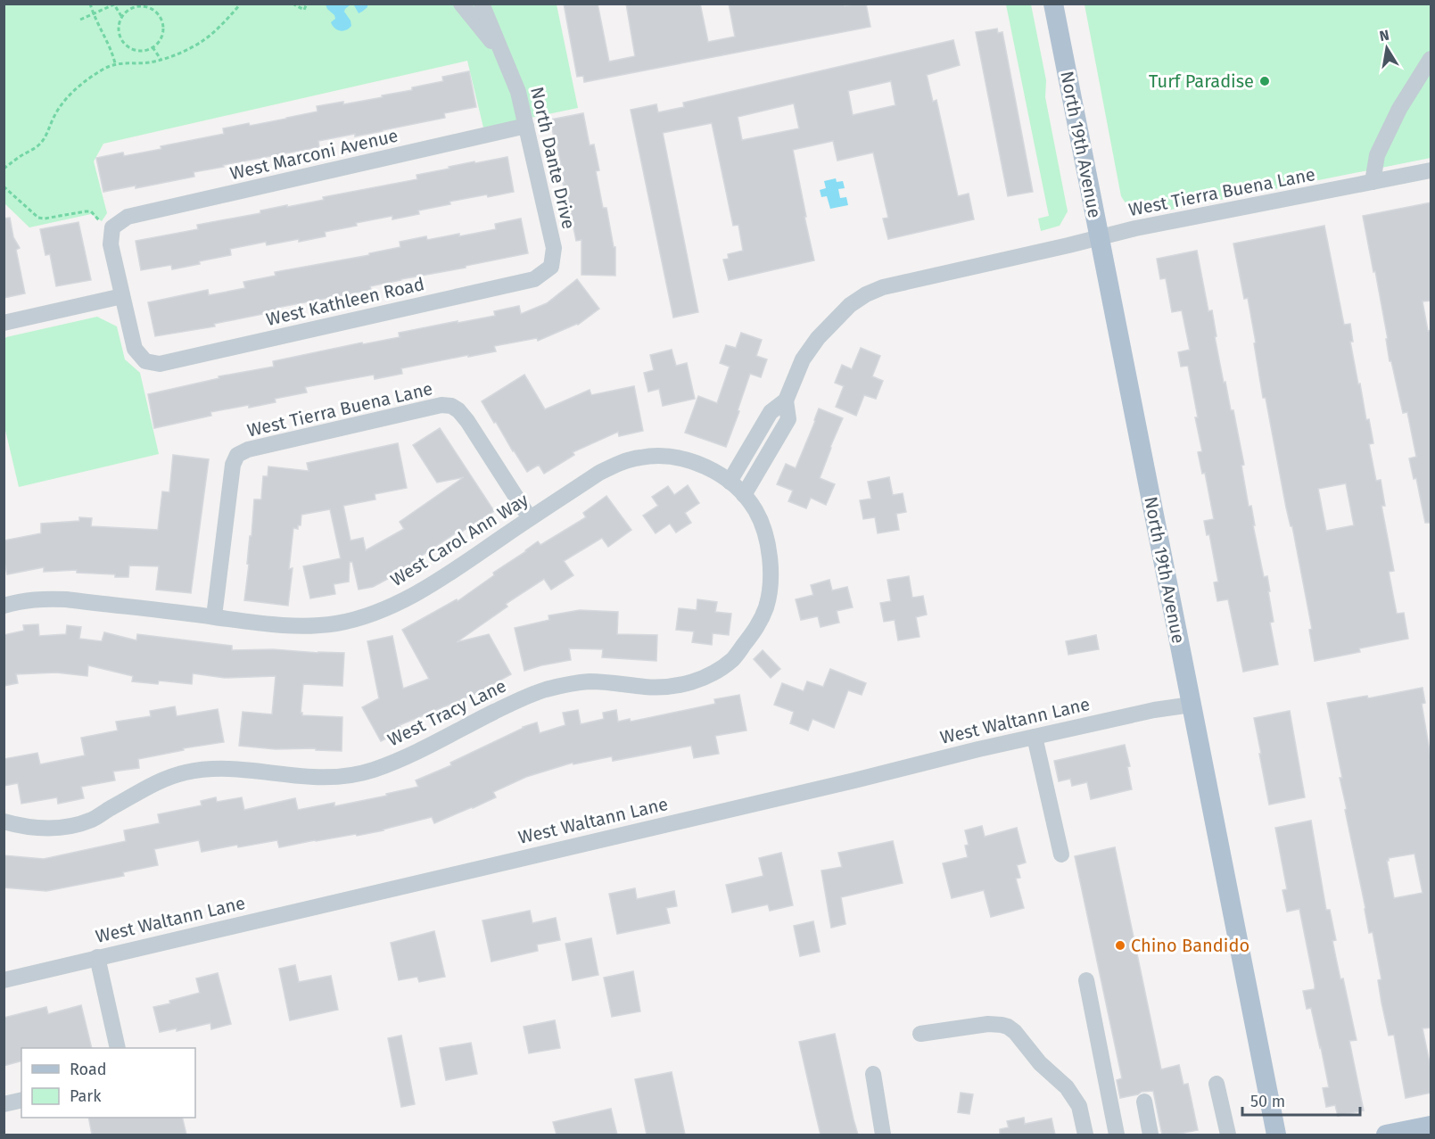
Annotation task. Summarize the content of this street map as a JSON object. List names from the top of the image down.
{
  "streets": {
    "main road": ["North 19th Avenue"],
    "street": [
      "West Marconi Avenue",
      "North Dante Drive",
      "West Tierra Buena Lane",
      "West Kathleen Road",
      "West Carol Ann Way",
      "West Tracy Lane",
      "West Waltann Lane"
    ]
  },
  "crossings": [
    ["North 19th Avenue", "West Tierra Buena Lane"],
    ["North 19th Avenue", "West Waltann Lane"],
    ["West Marconi Avenue", "North Dante Drive"],
    ["North Dante Drive", "West Kathleen Road"],
    ["West Tierra Buena Lane", "West Carol Ann Way"],
    ["West Carol Ann Way", "West Tracy Lane"]
  ],
  "places": ["Turf Paradise", "Chino Bandido"],
  "legend": ["Road", "Park"],
  "scale_bar": "50 m",
  "north": "top"
}
